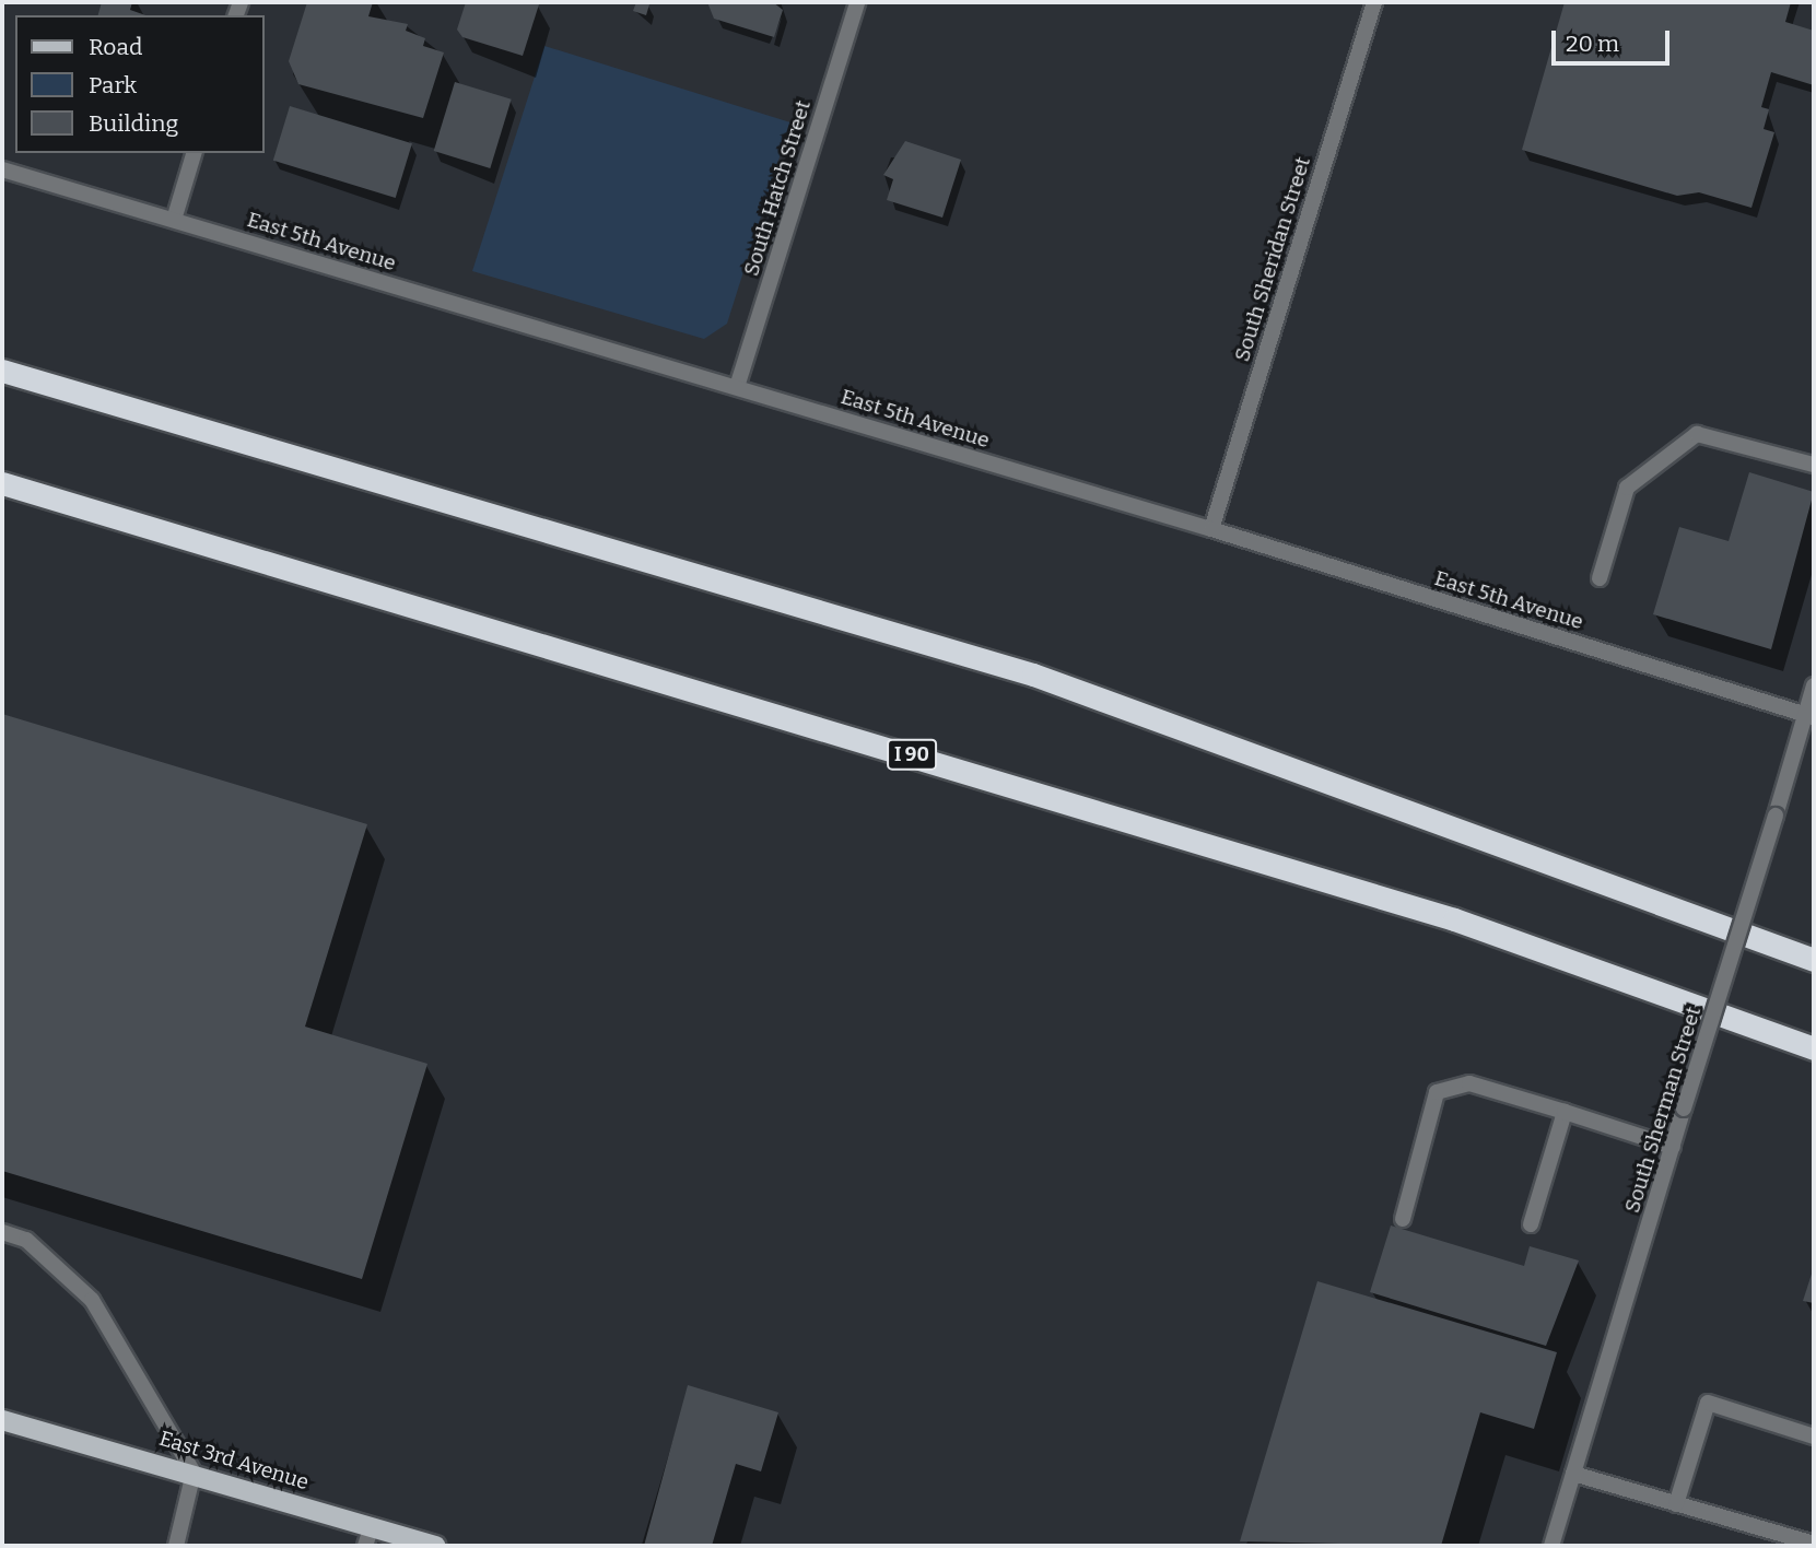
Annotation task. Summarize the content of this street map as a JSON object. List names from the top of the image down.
{
  "streets": {
    "highway": ["I 90"],
    "main road": ["East 3rd Avenue"],
    "street": [
      "South Hatch Street",
      "East 5th Avenue",
      "South Sheridan Street",
      "South Sherman Street"
    ]
  },
  "crossings": [
    ["South Hatch Street", "East 5th Avenue"],
    ["East 5th Avenue", "South Sheridan Street"],
    ["East 5th Avenue", "South Sherman Street"]
  ],
  "legend": ["Road", "Park", "Building"],
  "scale_bar": "20 m"
}
